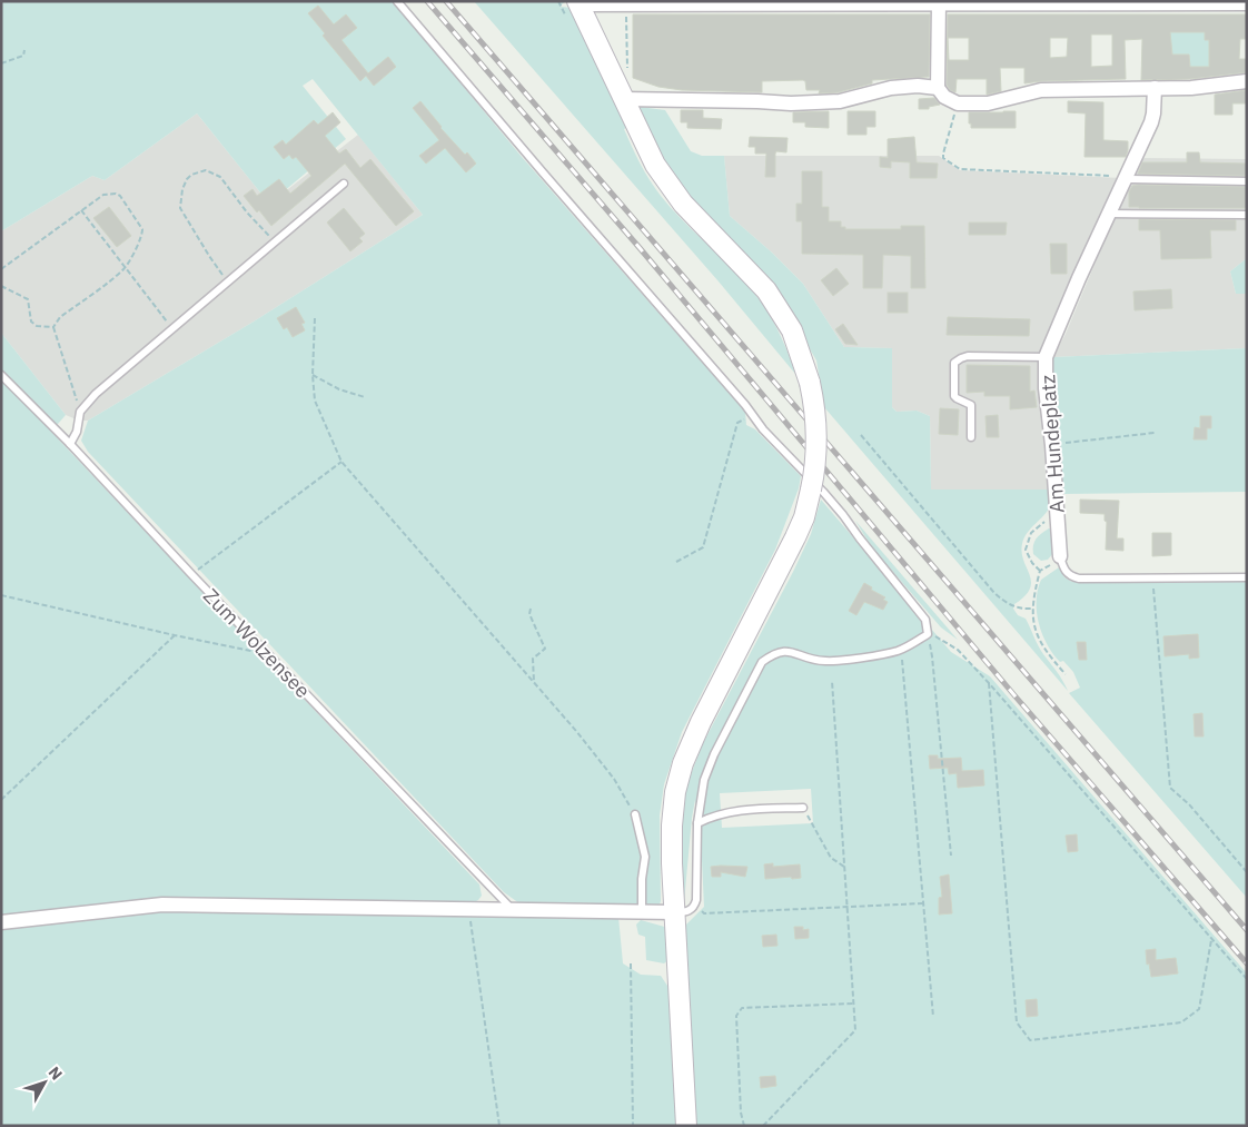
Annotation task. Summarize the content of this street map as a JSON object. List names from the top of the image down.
{
  "streets": {
    "street": ["Am Hundeplatz"],
    "lane": ["Zum Wolzensee"]
  },
  "north": "top right"
}
